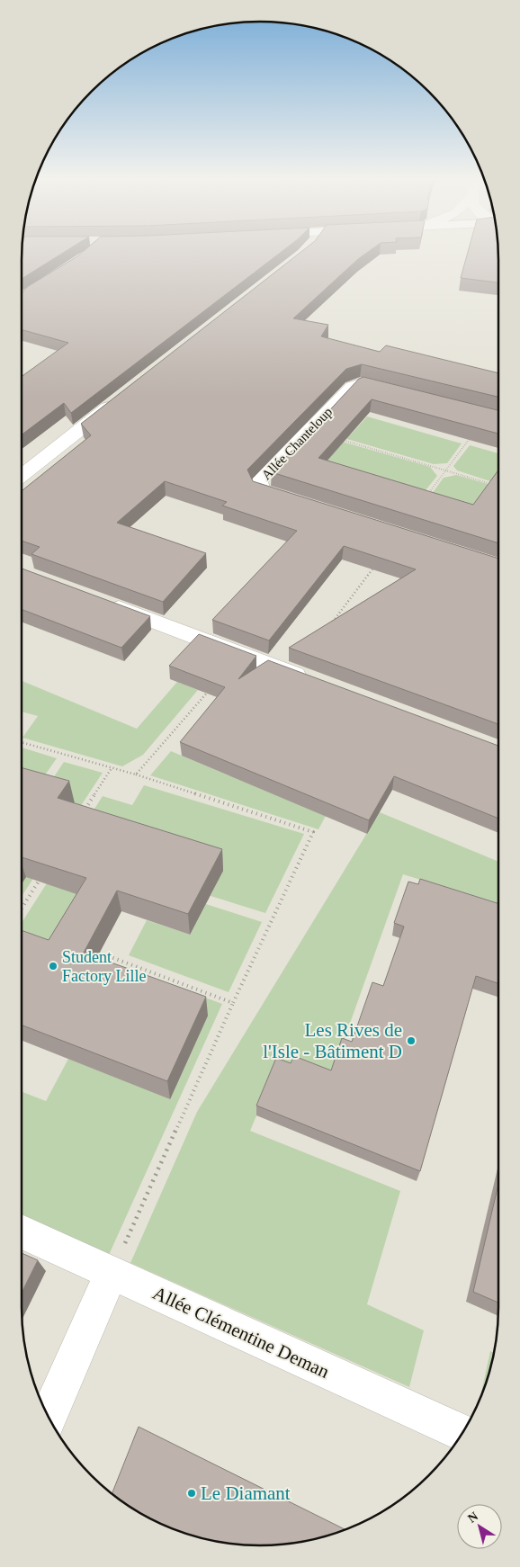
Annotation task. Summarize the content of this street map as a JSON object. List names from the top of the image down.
{
  "streets": {
    "street": ["Allée Chanteloup", "Allée Clémentine Deman"]
  },
  "places": ["Student Factory Lille", "Les Rives de l'Isle - Bâtiment D", "Le Diamant"],
  "north": "top left"
}
